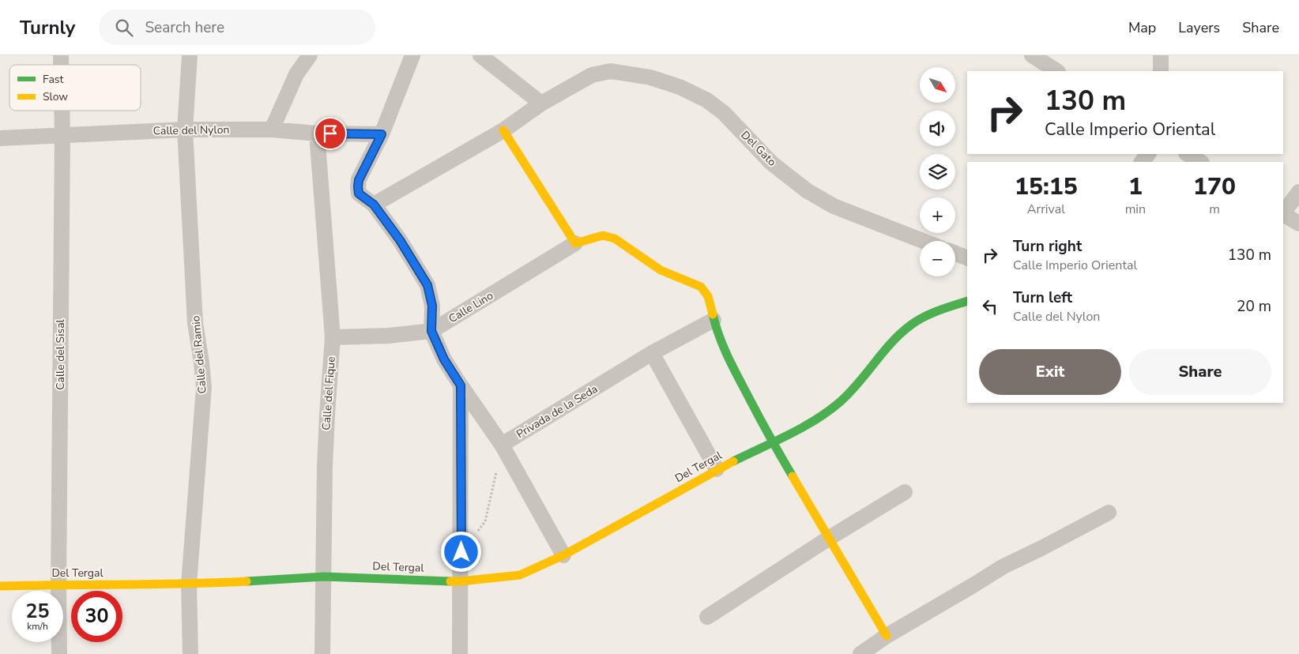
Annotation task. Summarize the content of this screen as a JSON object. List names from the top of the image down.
{
  "streets": {
    "street": [
      "Calle del Nylon",
      "Del Gato",
      "Calle Lino",
      "Calle del Sisal",
      "Calle del Ramio",
      "Calle del Fique",
      "Privada de la Seda",
      "Del Tergal"
    ]
  },
  "crossings": [
    ["Calle del Nylon", "Calle del Sisal"],
    ["Calle del Nylon", "Calle del Ramio"],
    ["Calle del Nylon", "Calle del Fique"],
    ["Calle Lino", "Calle del Fique"],
    ["Calle del Sisal", "Del Tergal"],
    ["Calle del Ramio", "Del Tergal"],
    ["Calle del Fique", "Del Tergal"]
  ],
  "legend": ["Fast", "Slow"],
  "north": "bottom right",
  "page": {
    "header": "Turnly",
    "search": "Search here",
    "nav": ["Map", "Layers", "Share"],
    "map_buttons": ["+", "−"],
    "turn": ["130 m", "Calle Imperio Oriental"],
    "eta": [
      "15:15",
      "Arrival",
      "1",
      "min",
      "170",
      "m"
    ],
    "list": [
      {
        "name": "Turn right",
        "note": "Calle Imperio Oriental",
        "value": "130 m"
      },
      {
        "name": "Turn left",
        "note": "Calle del Nylon",
        "value": "20 m"
      }
    ],
    "buttons": ["Exit", "Share"],
    "speed": "25 km/h",
    "limit": "30"
  }
}
